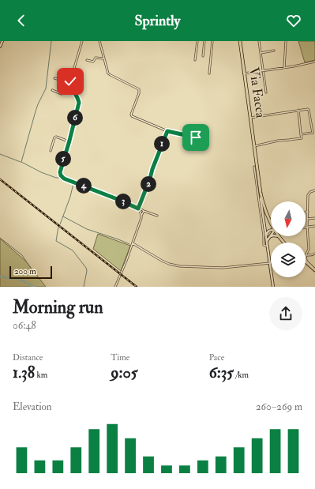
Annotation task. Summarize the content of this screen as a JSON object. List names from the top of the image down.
{
  "streets": {
    "main road": ["Via Facca"]
  },
  "scale_bar": "200 m",
  "north": "bottom",
  "page": {
    "header": "Sprintly",
    "pins": [
      "6",
      "1",
      "5",
      "2",
      "4",
      "3"
    ],
    "scale": "200 m",
    "heading": ["Morning run", "06:48"],
    "stats": [
      ["Distance", "1.38 km"],
      ["Time", "9:05"],
      ["Pace", "6:35 /km"]
    ],
    "chart": ["Elevation", "260–269 m"]
  }
}
